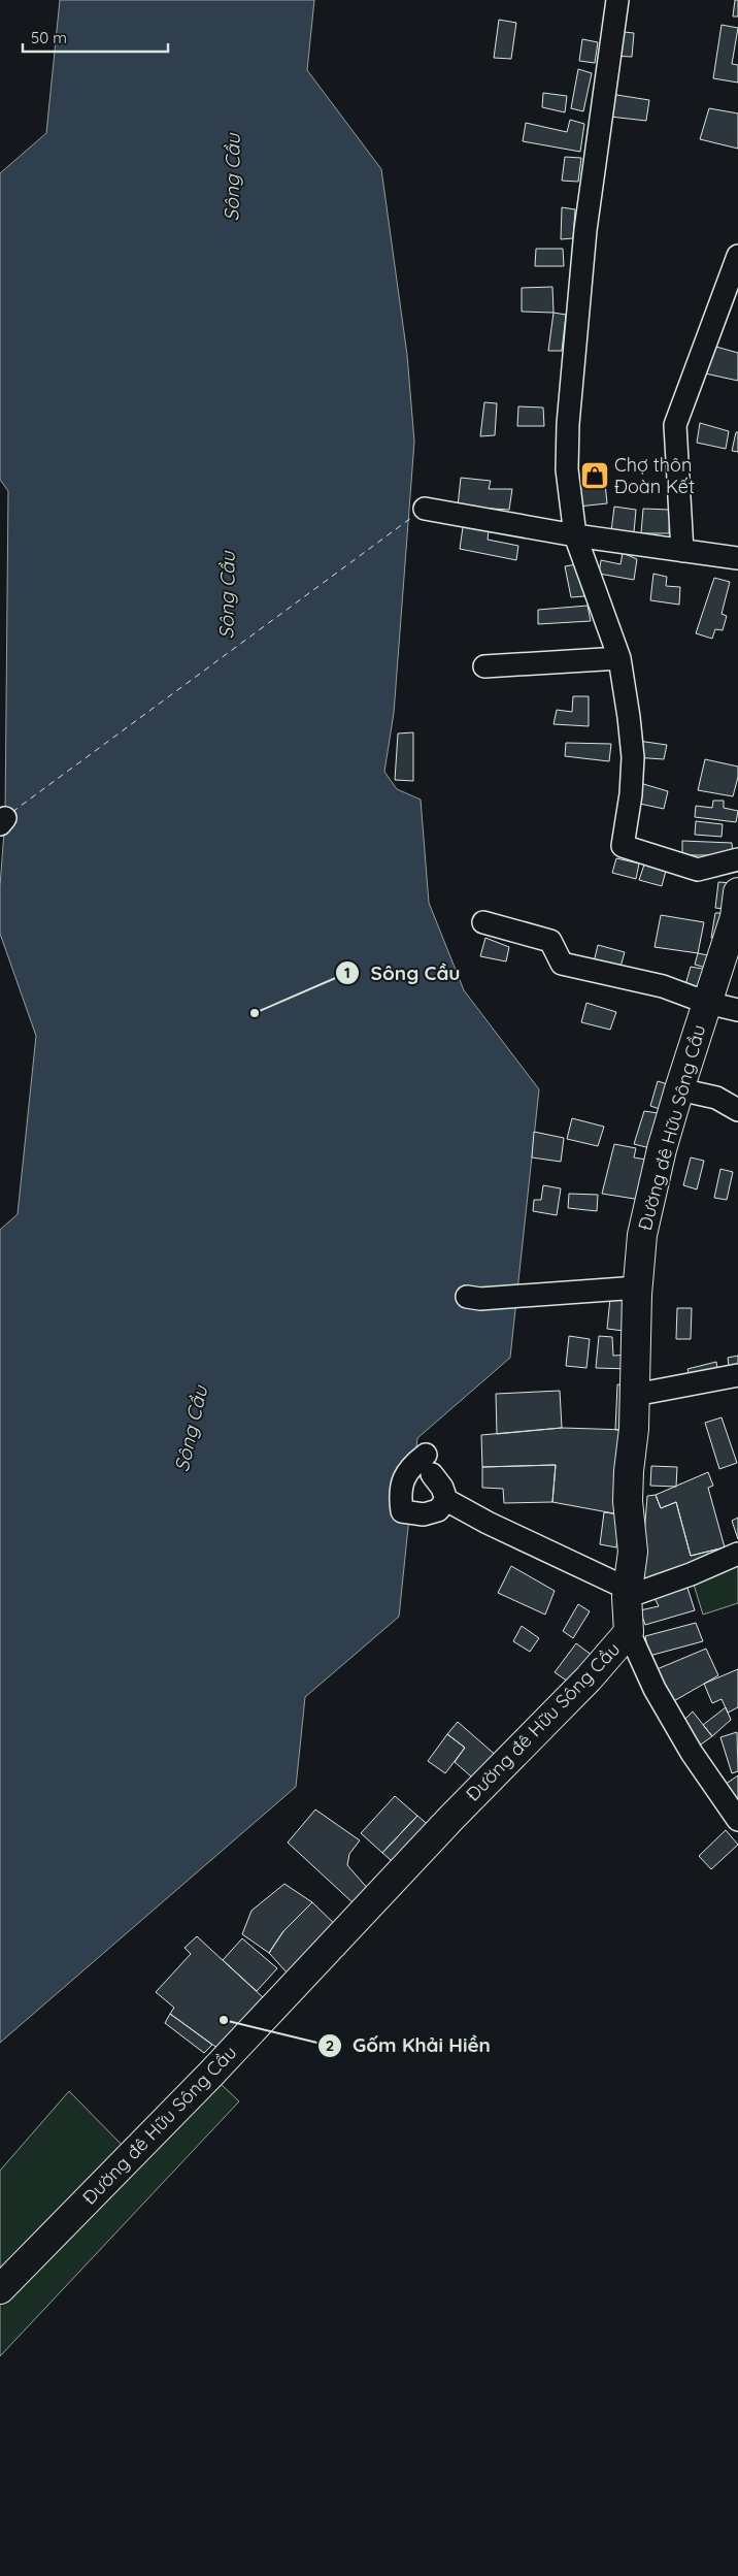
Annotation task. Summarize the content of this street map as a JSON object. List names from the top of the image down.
{
  "streets": {
    "main road": ["Đường đê Hữu Sông Cầu"]
  },
  "water": ["Sông Cầu"],
  "places": {
    "shop": ["Chợ thôn Đoàn Kết"],
    "other": ["Sông Cầu", "Gốm Khải Hiền"]
  },
  "scale_bar": "50 m"
}
